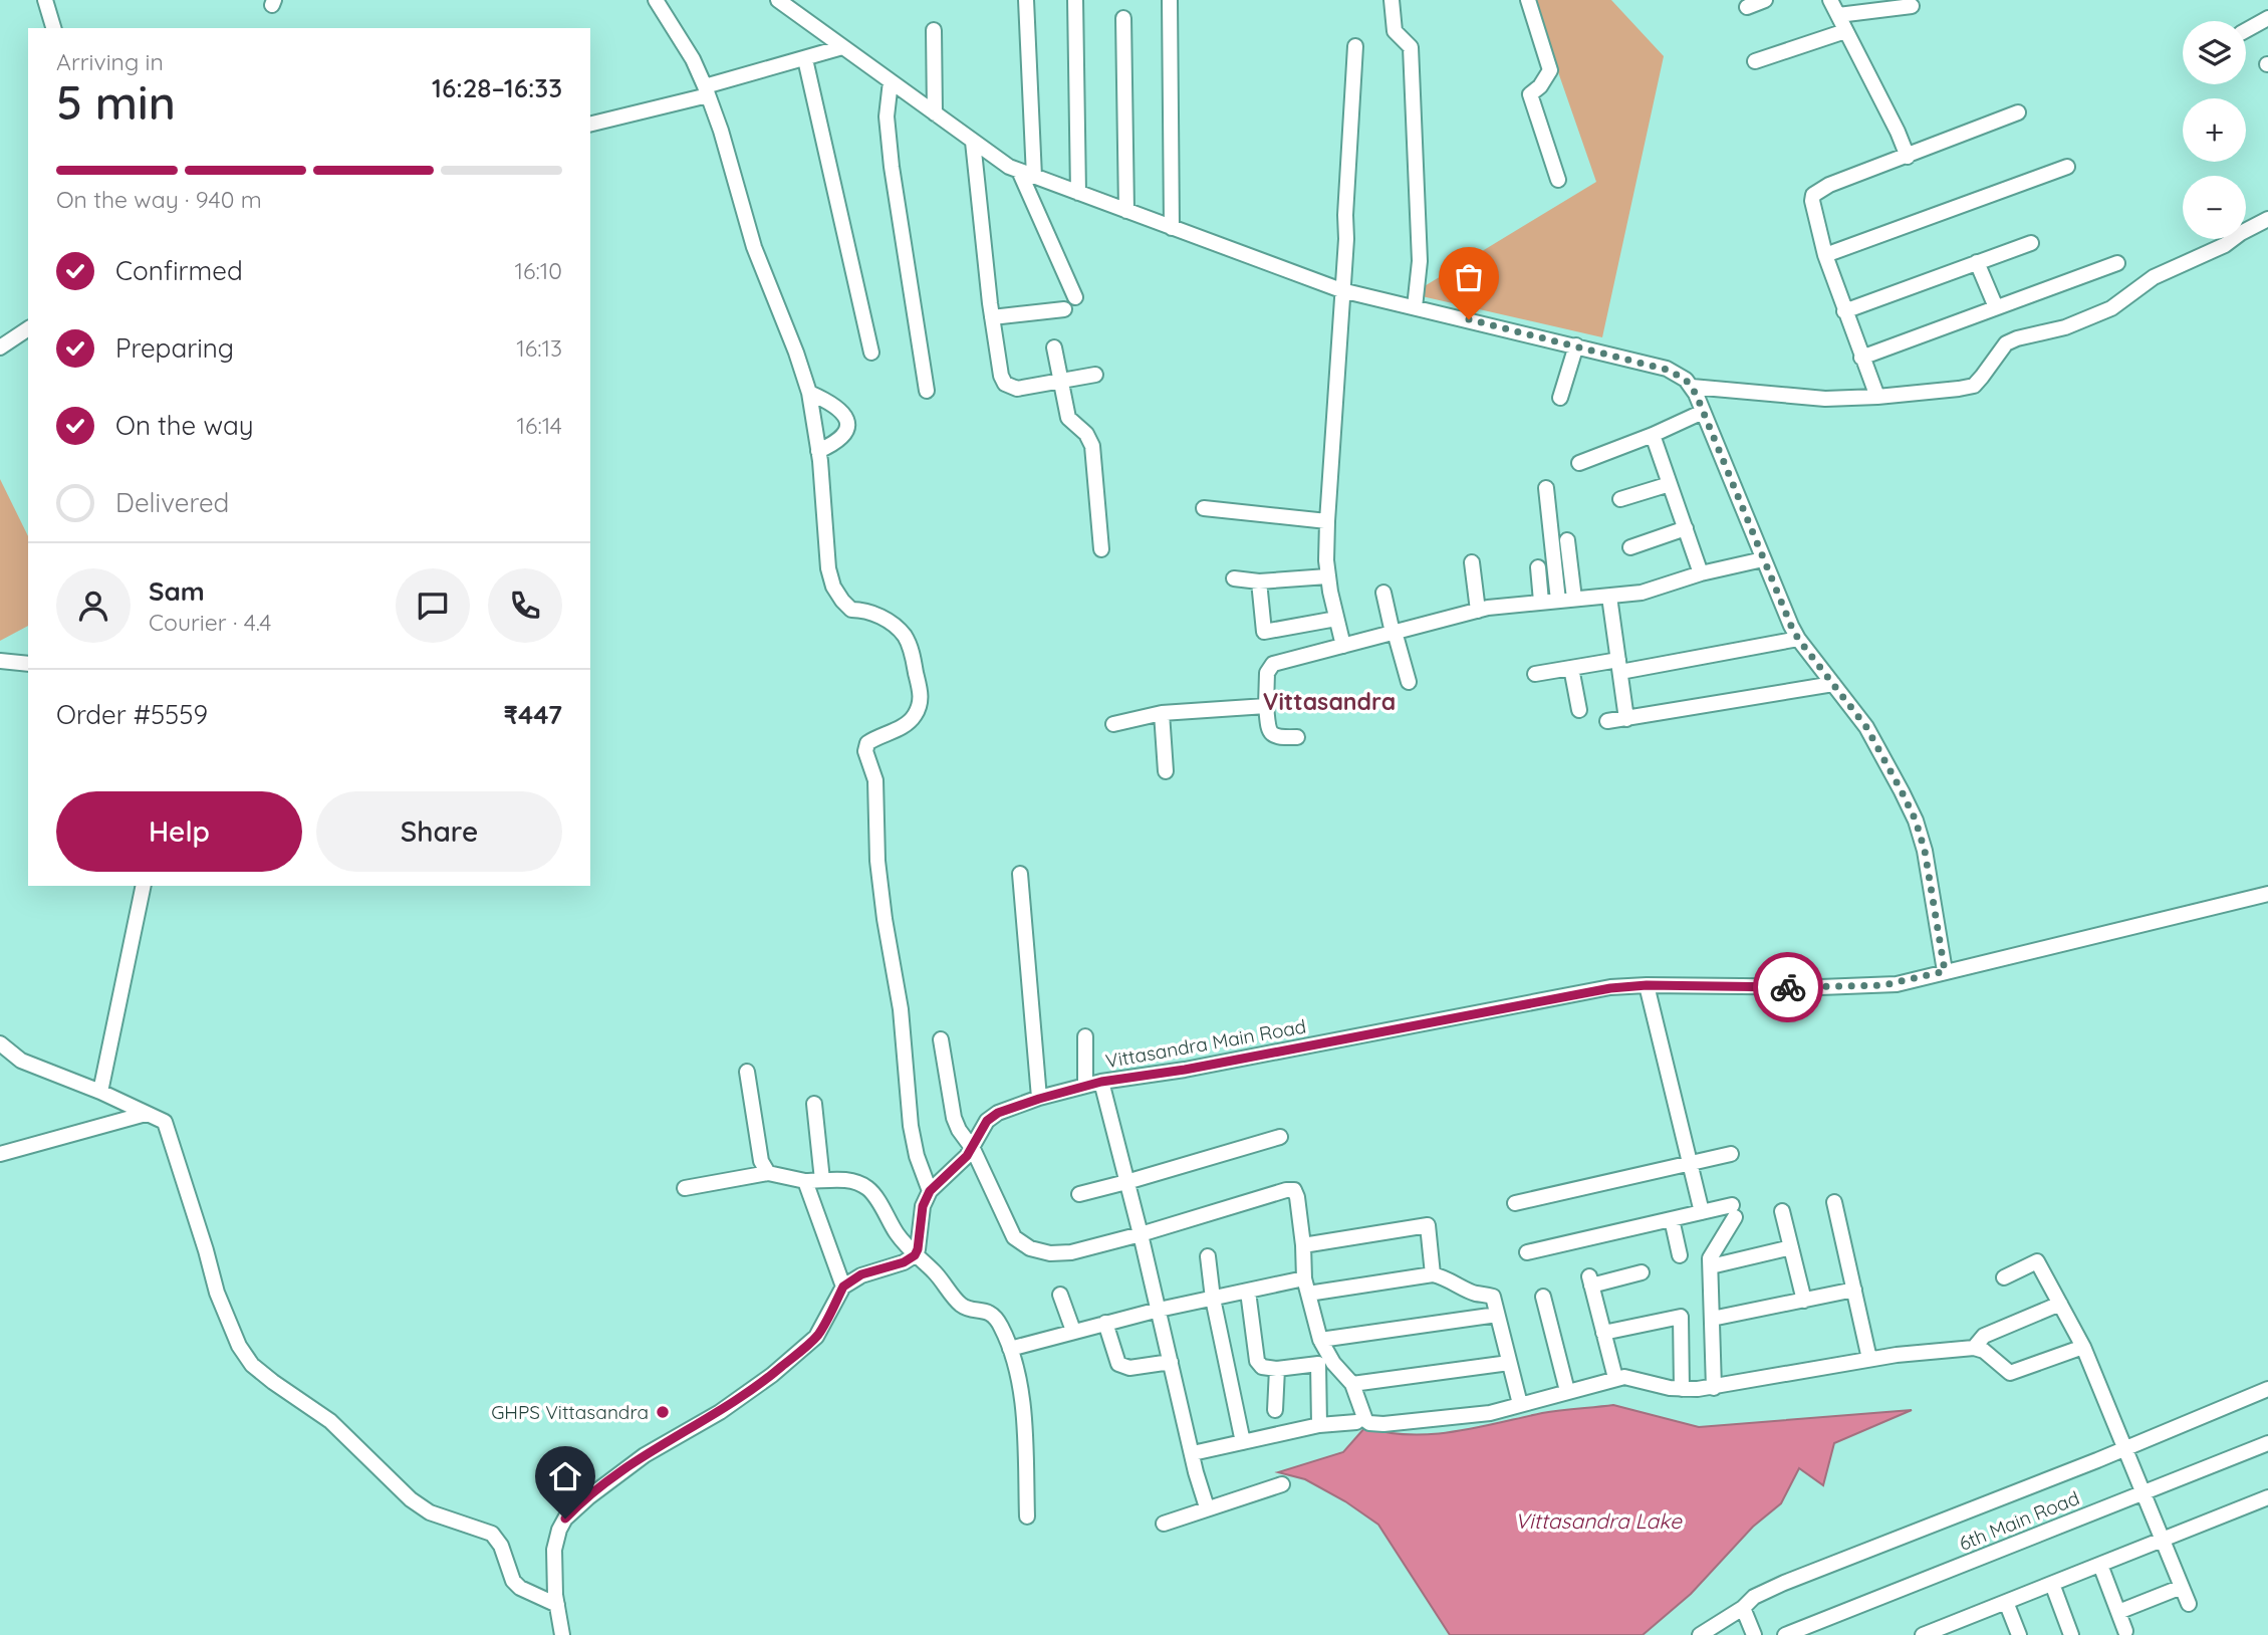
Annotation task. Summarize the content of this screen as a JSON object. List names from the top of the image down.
{
  "streets": {
    "street": ["Vittasandra Main Road", "6th Main Road"]
  },
  "districts": ["Vittasandra"],
  "water": ["Vittasandra Lake"],
  "places": ["GHPS Vittasandra"],
  "page": {
    "map_buttons": ["+", "−"],
    "heading": ["5 min", "Arriving in", "16:28–16:33"],
    "panel": [
      "Sam",
      "Courier · 4.4",
      "Order #5559",
      "₹447"
    ],
    "bar": "On the way · 940 m",
    "list": [
      ["Confirmed", "16:10"],
      ["Preparing", "16:13"],
      ["On the way", "16:14"],
      "Delivered"
    ],
    "buttons": ["Help", "Share"]
  }
}
